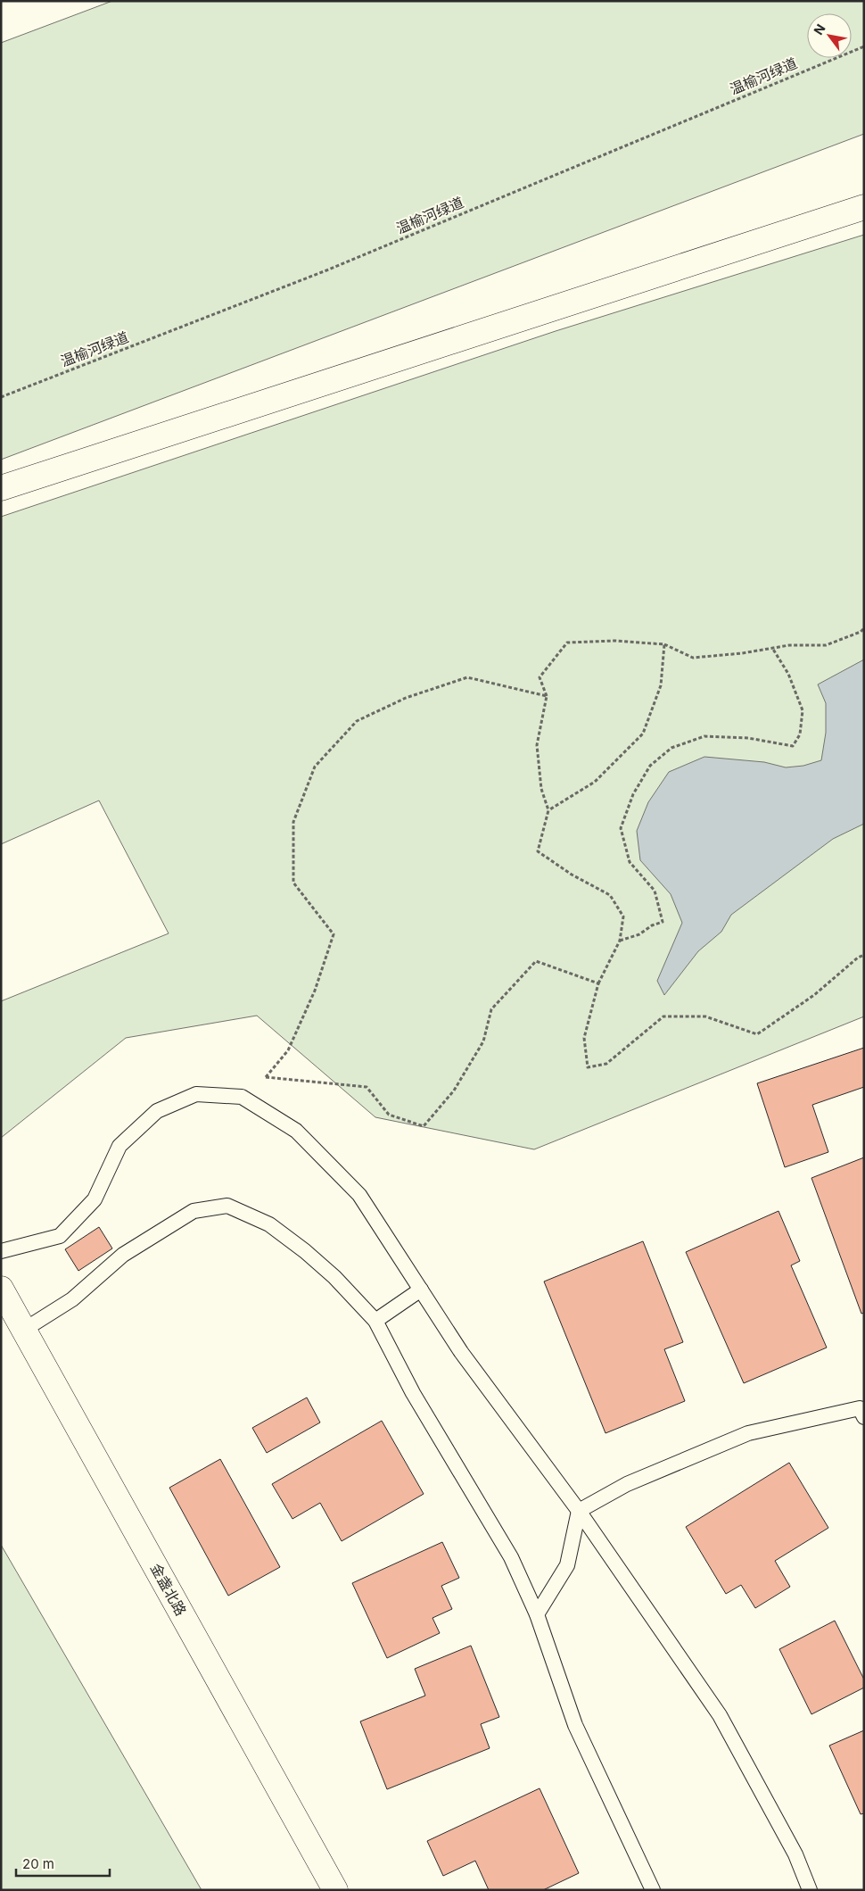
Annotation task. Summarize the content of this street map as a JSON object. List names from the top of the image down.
{
  "streets": {
    "street": ["金盏北路"],
    "path": ["温榆河绿道"]
  },
  "scale_bar": "20 m",
  "north": "top left"
}
